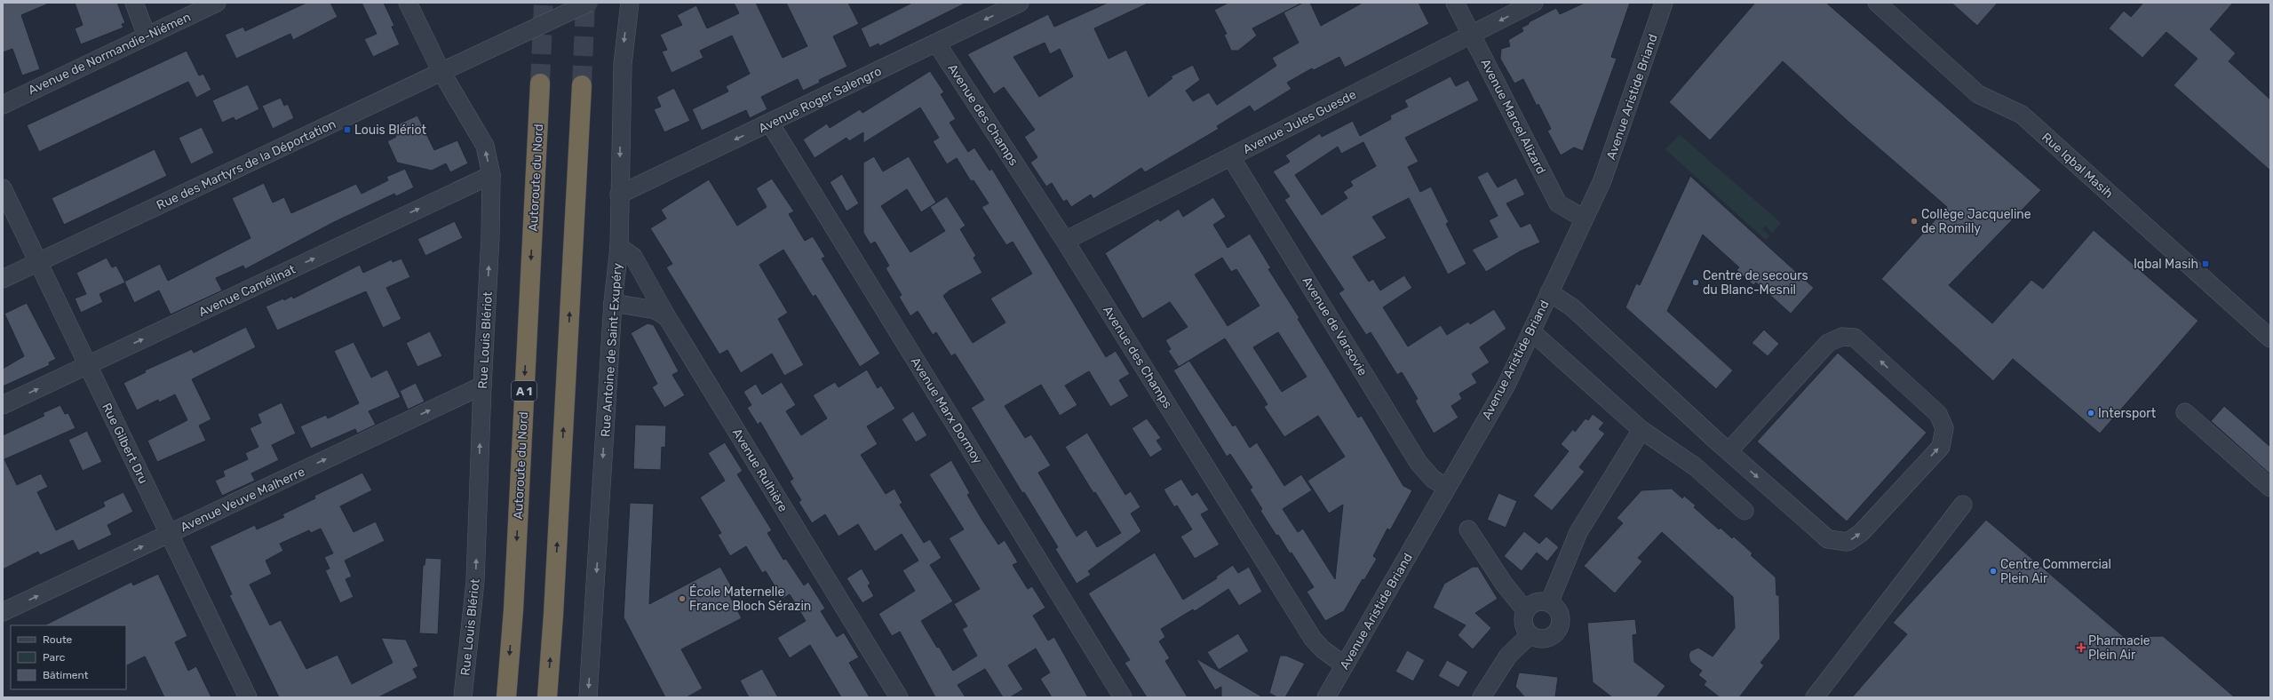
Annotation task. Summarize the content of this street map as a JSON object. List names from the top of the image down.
{
  "streets": {
    "highway": ["Autoroute du Nord", "A 1"],
    "street": [
      "Avenue de Normandie-Niémen",
      "Avenue Aristide Briand",
      "Avenue Roger Salengro",
      "Avenue des Champs",
      "Avenue Marcel Alizard",
      "Avenue Jules Guesde",
      "Rue des Martyrs de la Déportation",
      "Rue Iqbal Masih",
      "Avenue Camélinat",
      "Avenue de Varsovie",
      "Rue Louis Blériot",
      "Rue Antoine de Saint-Exupéry",
      "Avenue Marx Dormoy",
      "Rue Gilbert Dru",
      "Avenue Rulhière",
      "Avenue Veuve Malherre"
    ]
  },
  "crossings": [
    ["Avenue Aristide Briand", "Avenue des Champs"],
    ["Avenue Aristide Briand", "Avenue Marcel Alizard"],
    ["Avenue Aristide Briand", "Avenue de Varsovie"],
    ["Avenue Roger Salengro", "Avenue des Champs"],
    ["Avenue Roger Salengro", "Rue Antoine de Saint-Exupéry"],
    ["Avenue Roger Salengro", "Avenue Marx Dormoy"],
    ["Avenue des Champs", "Avenue Jules Guesde"],
    ["Avenue Marcel Alizard", "Avenue Jules Guesde"],
    ["Avenue Jules Guesde", "Avenue de Varsovie"],
    ["Rue des Martyrs de la Déportation", "Rue Louis Blériot"],
    ["Rue des Martyrs de la Déportation", "Rue Gilbert Dru"],
    ["Avenue Camélinat", "Rue Louis Blériot"],
    ["Avenue Camélinat", "Rue Gilbert Dru"],
    ["Rue Louis Blériot", "Avenue Veuve Malherre"],
    ["Rue Antoine de Saint-Exupéry", "Avenue Rulhière"],
    ["Rue Gilbert Dru", "Avenue Veuve Malherre"]
  ],
  "one_way": [
    "Avenue Roger Salengro",
    "Avenue Camélinat",
    "Rue Louis Blériot",
    "Rue Antoine de Saint-Exupéry",
    "Avenue Veuve Malherre"
  ],
  "places": {
    "transit": ["Louis Blériot", "Iqbal Masih"],
    "other": [
      "Collège Jacqueline de Romilly",
      "Centre de secours du Blanc-Mesnil",
      "Intersport",
      "Centre Commercial Plein Air",
      "École Maternelle France Bloch Sérazin"
    ],
    "health": ["Pharmacie Plein Air"]
  },
  "legend": ["Route", "Parc", "Bâtiment"]
}
